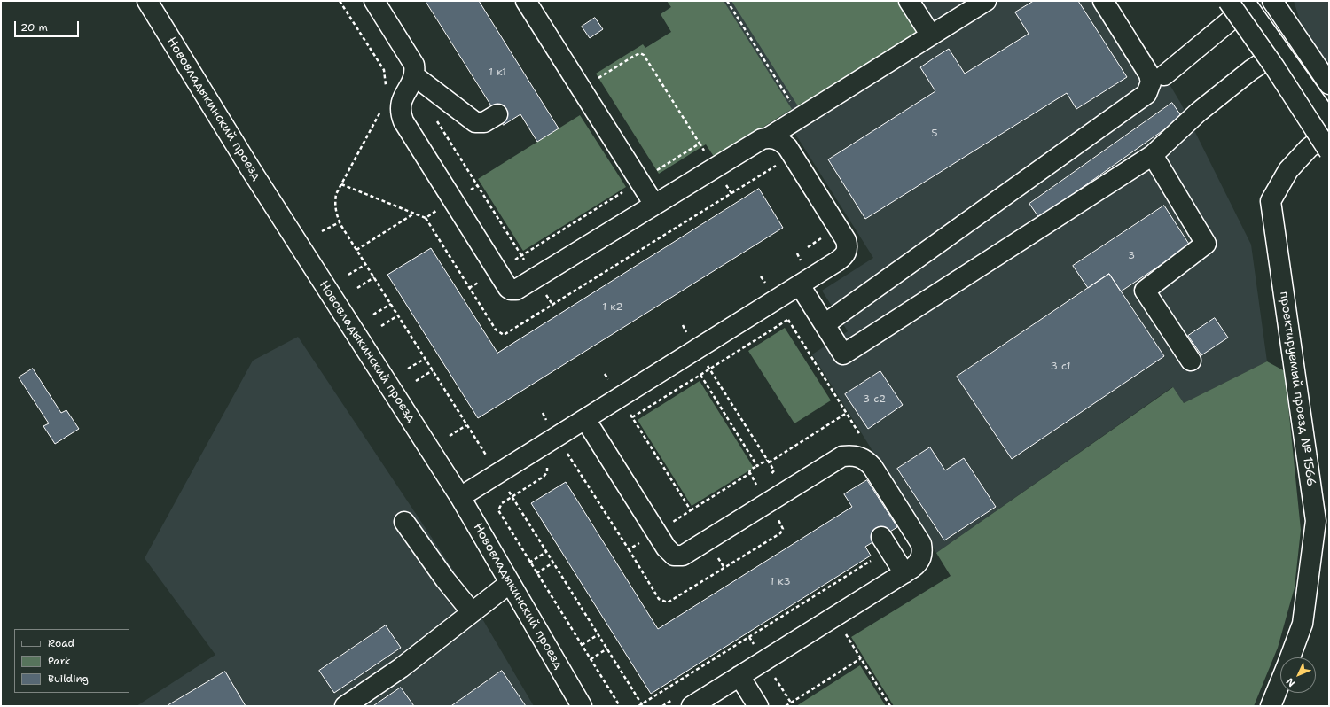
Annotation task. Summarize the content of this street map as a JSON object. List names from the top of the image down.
{
  "streets": {
    "street": ["Нововладыкинский проезд", "проектируемый проезд № 1566"]
  },
  "house_numbers": [
    "1 к1",
    "5",
    "3",
    "1 к2",
    "3 с1",
    "3 с2",
    "1 к3"
  ],
  "legend": ["Road", "Park", "Building"],
  "scale_bar": "20 m",
  "north": "bottom left"
}
